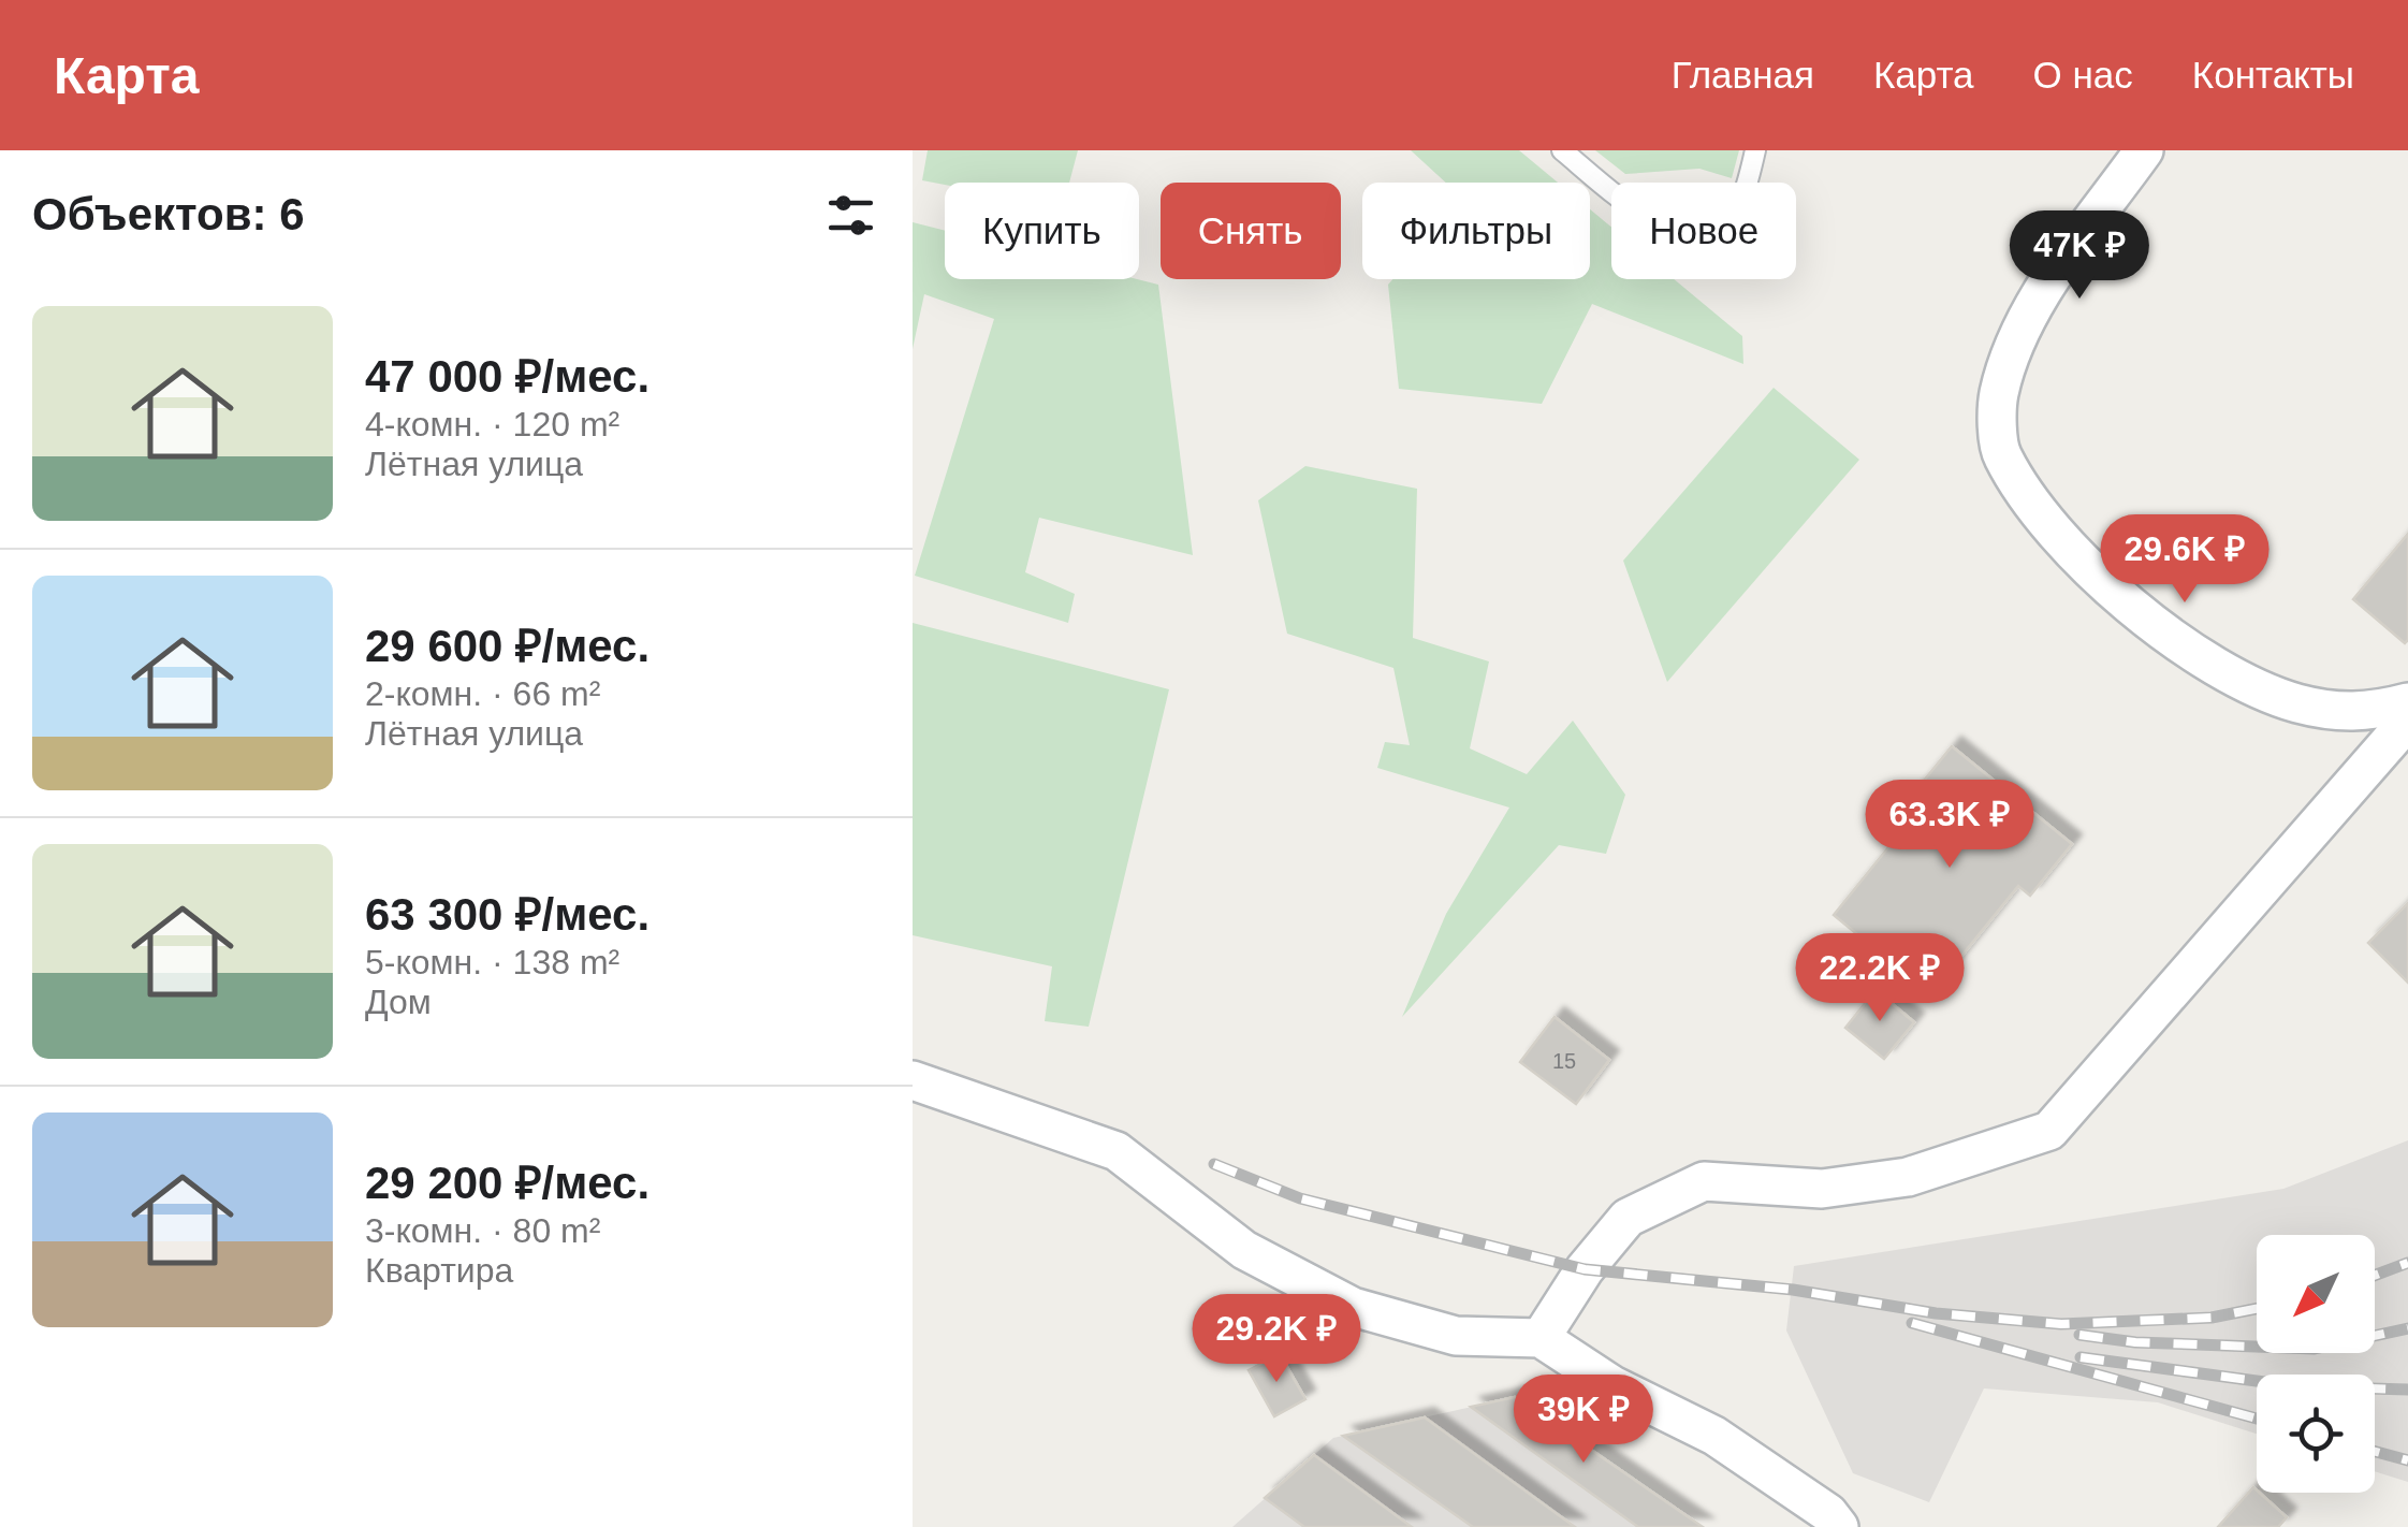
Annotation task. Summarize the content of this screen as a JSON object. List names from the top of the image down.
{
  "house_numbers": ["15"],
  "north": "bottom left",
  "page": {
    "header": "Карта",
    "nav": [
      "Главная",
      "Карта",
      "О нас",
      "Контакты"
    ],
    "heading": "Объектов: 6",
    "chip": [
      "Купить",
      "Снять",
      "Фильтры",
      "Новое"
    ],
    "price": [
      "47K ₽",
      "29.6K ₽",
      "63.3K ₽",
      "22.2K ₽",
      "29.2K ₽",
      "39K ₽"
    ],
    "list": [
      {
        "name": "47 000 ₽/мес.",
        "note": "4-комн. · 120 m² · Лётная улица"
      },
      {
        "name": "29 600 ₽/мес.",
        "note": "2-комн. · 66 m² · Лётная улица"
      },
      {
        "name": "63 300 ₽/мес.",
        "note": "5-комн. · 138 m² · Дом"
      },
      {
        "name": "29 200 ₽/мес.",
        "note": "3-комн. · 80 m² · Квартира"
      }
    ]
  }
}
